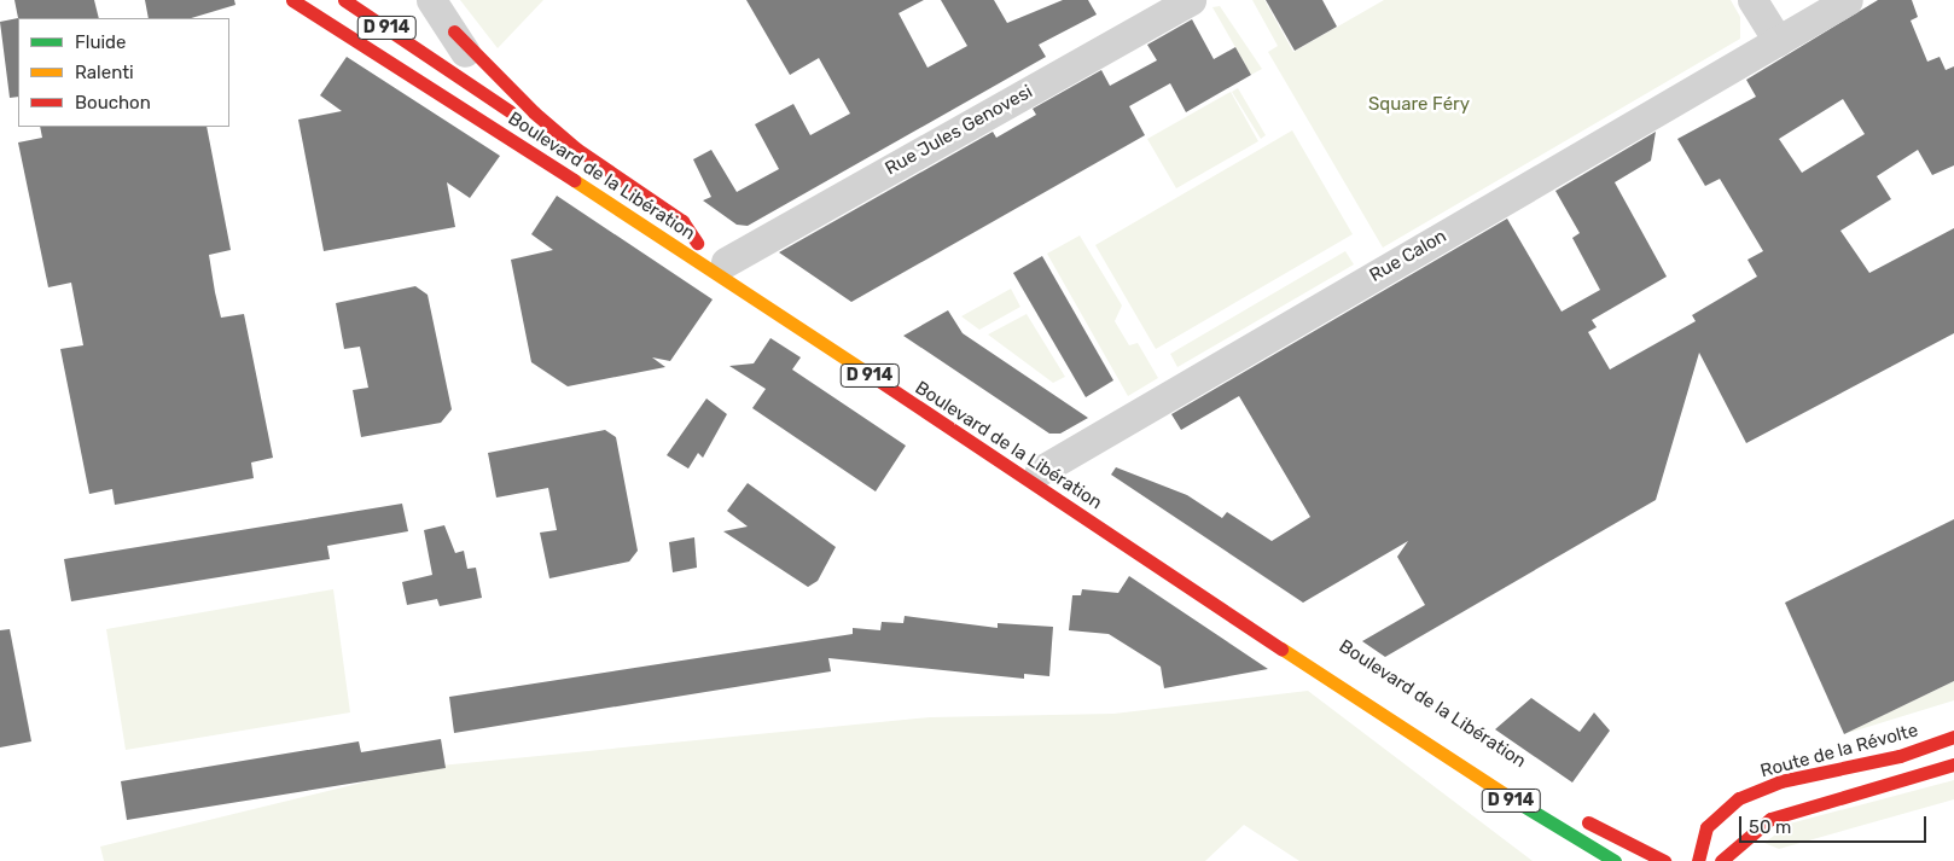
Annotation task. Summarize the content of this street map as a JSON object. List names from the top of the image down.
{
  "streets": {
    "main road": ["D 914", "Boulevard de la Libération", "Route de la Révolte"],
    "street": ["Rue Jules Genovesi", "Rue Calon"]
  },
  "crossings": [
    ["Rue Jules Genovesi", "Boulevard de la Libération"],
    ["Boulevard de la Libération", "Rue Calon"]
  ],
  "parks": ["Square Féry"],
  "legend": ["Fluide", "Ralenti", "Bouchon"],
  "scale_bar": "50 m"
}
